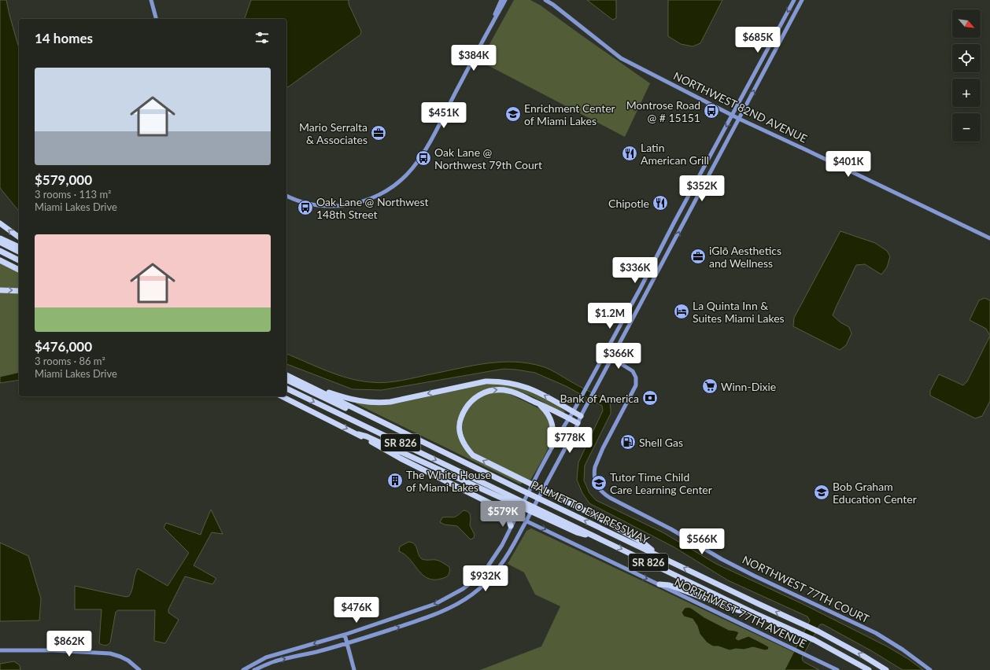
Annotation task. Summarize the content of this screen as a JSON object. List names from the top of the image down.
{
  "streets": {
    "highway": ["SR 826", "PALMETTO EXPRESSWAY"],
    "main road": ["NORTHWEST 82ND AVENUE", "NORTHWEST 77TH COURT", "NORTHWEST 77TH AVENUE"]
  },
  "one_way": ["NORTHWEST 77TH AVENUE"],
  "places": {
    "bus stop": ["Montrose Road @ # 15151", "Oak Lane @ Northwest 79th Court", "Oak Lane @ Northwest 148th Street"],
    "school or university": ["Enrichment Center of Miami Lakes", "Tutor Time Child Care Learning Center", "Bob Graham Education Center"],
    "office": ["Mario Serralta & Associates", "iGlō Aesthetics and Wellness"],
    "restaurant": ["Latin American Grill", "Chipotle"],
    "hotel": ["La Quinta Inn & Suites Miami Lakes"],
    "supermarket": ["Winn-Dixie"],
    "bank": ["Bank of America"],
    "fuel station": ["Shell Gas"],
    "building": ["The White House of Miami Lakes"]
  },
  "north": "bottom right",
  "page": {
    "map_buttons": ["+", "−"],
    "heading": "14 homes",
    "price": [
      "$685K",
      "$384K",
      "$451K",
      "$401K",
      "$352K",
      "$336K",
      "$1.2M",
      "$366K",
      "$778K",
      "$579K",
      "$566K",
      "$932K",
      "$476K",
      "$862K"
    ],
    "list": [
      {
        "name": "$579,000",
        "note": "3 rooms · 113 m² · Miami Lakes Drive"
      },
      {
        "name": "$476,000",
        "note": "3 rooms · 86 m² · Miami Lakes Drive"
      }
    ]
  }
}
